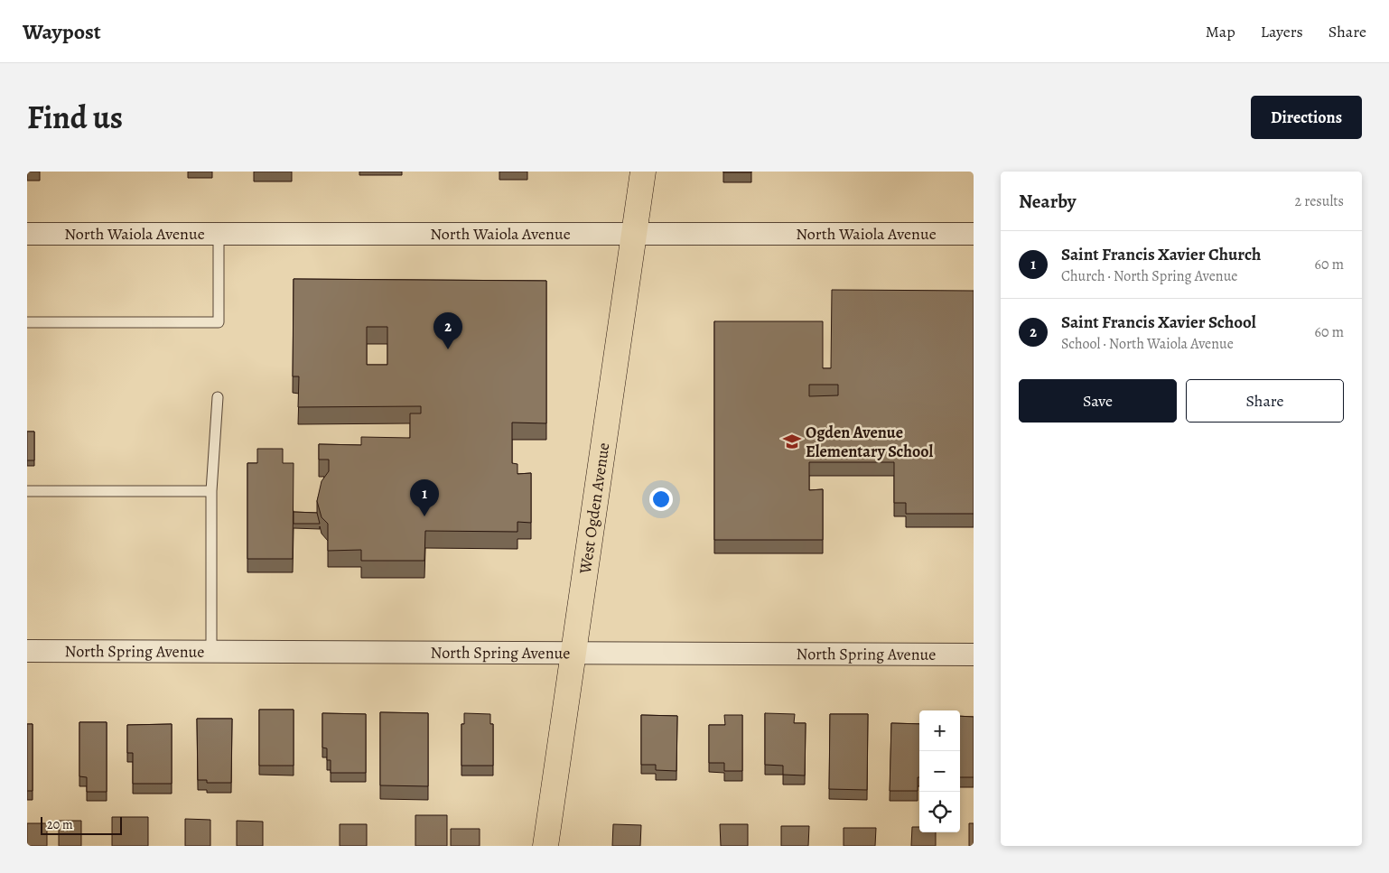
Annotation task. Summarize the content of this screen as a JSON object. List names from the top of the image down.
{
  "streets": {
    "main road": ["West Ogden Avenue"],
    "street": ["North Waiola Avenue", "North Spring Avenue"]
  },
  "crossings": [
    ["North Waiola Avenue", "West Ogden Avenue"],
    ["West Ogden Avenue", "North Spring Avenue"]
  ],
  "places": {
    "school or university": ["Ogden Avenue Elementary School"]
  },
  "scale_bar": "20 m",
  "page": {
    "header": "Waypost",
    "nav": ["Map", "Layers", "Share"],
    "title": "Find us",
    "buttons": [
      "Directions",
      ["Save", "Share"]
    ],
    "heading": ["Nearby", "2 results"],
    "list": [
      {
        "mark": "1",
        "name": "Saint Francis Xavier Church",
        "note": "Church · North Spring Avenue",
        "value": "60 m"
      },
      {
        "mark": "2",
        "name": "Saint Francis Xavier School",
        "note": "School · North Waiola Avenue",
        "value": "60 m"
      }
    ],
    "pins": ["2", "1"],
    "map_buttons": ["+", "−"],
    "scale": "20 m"
  }
}
